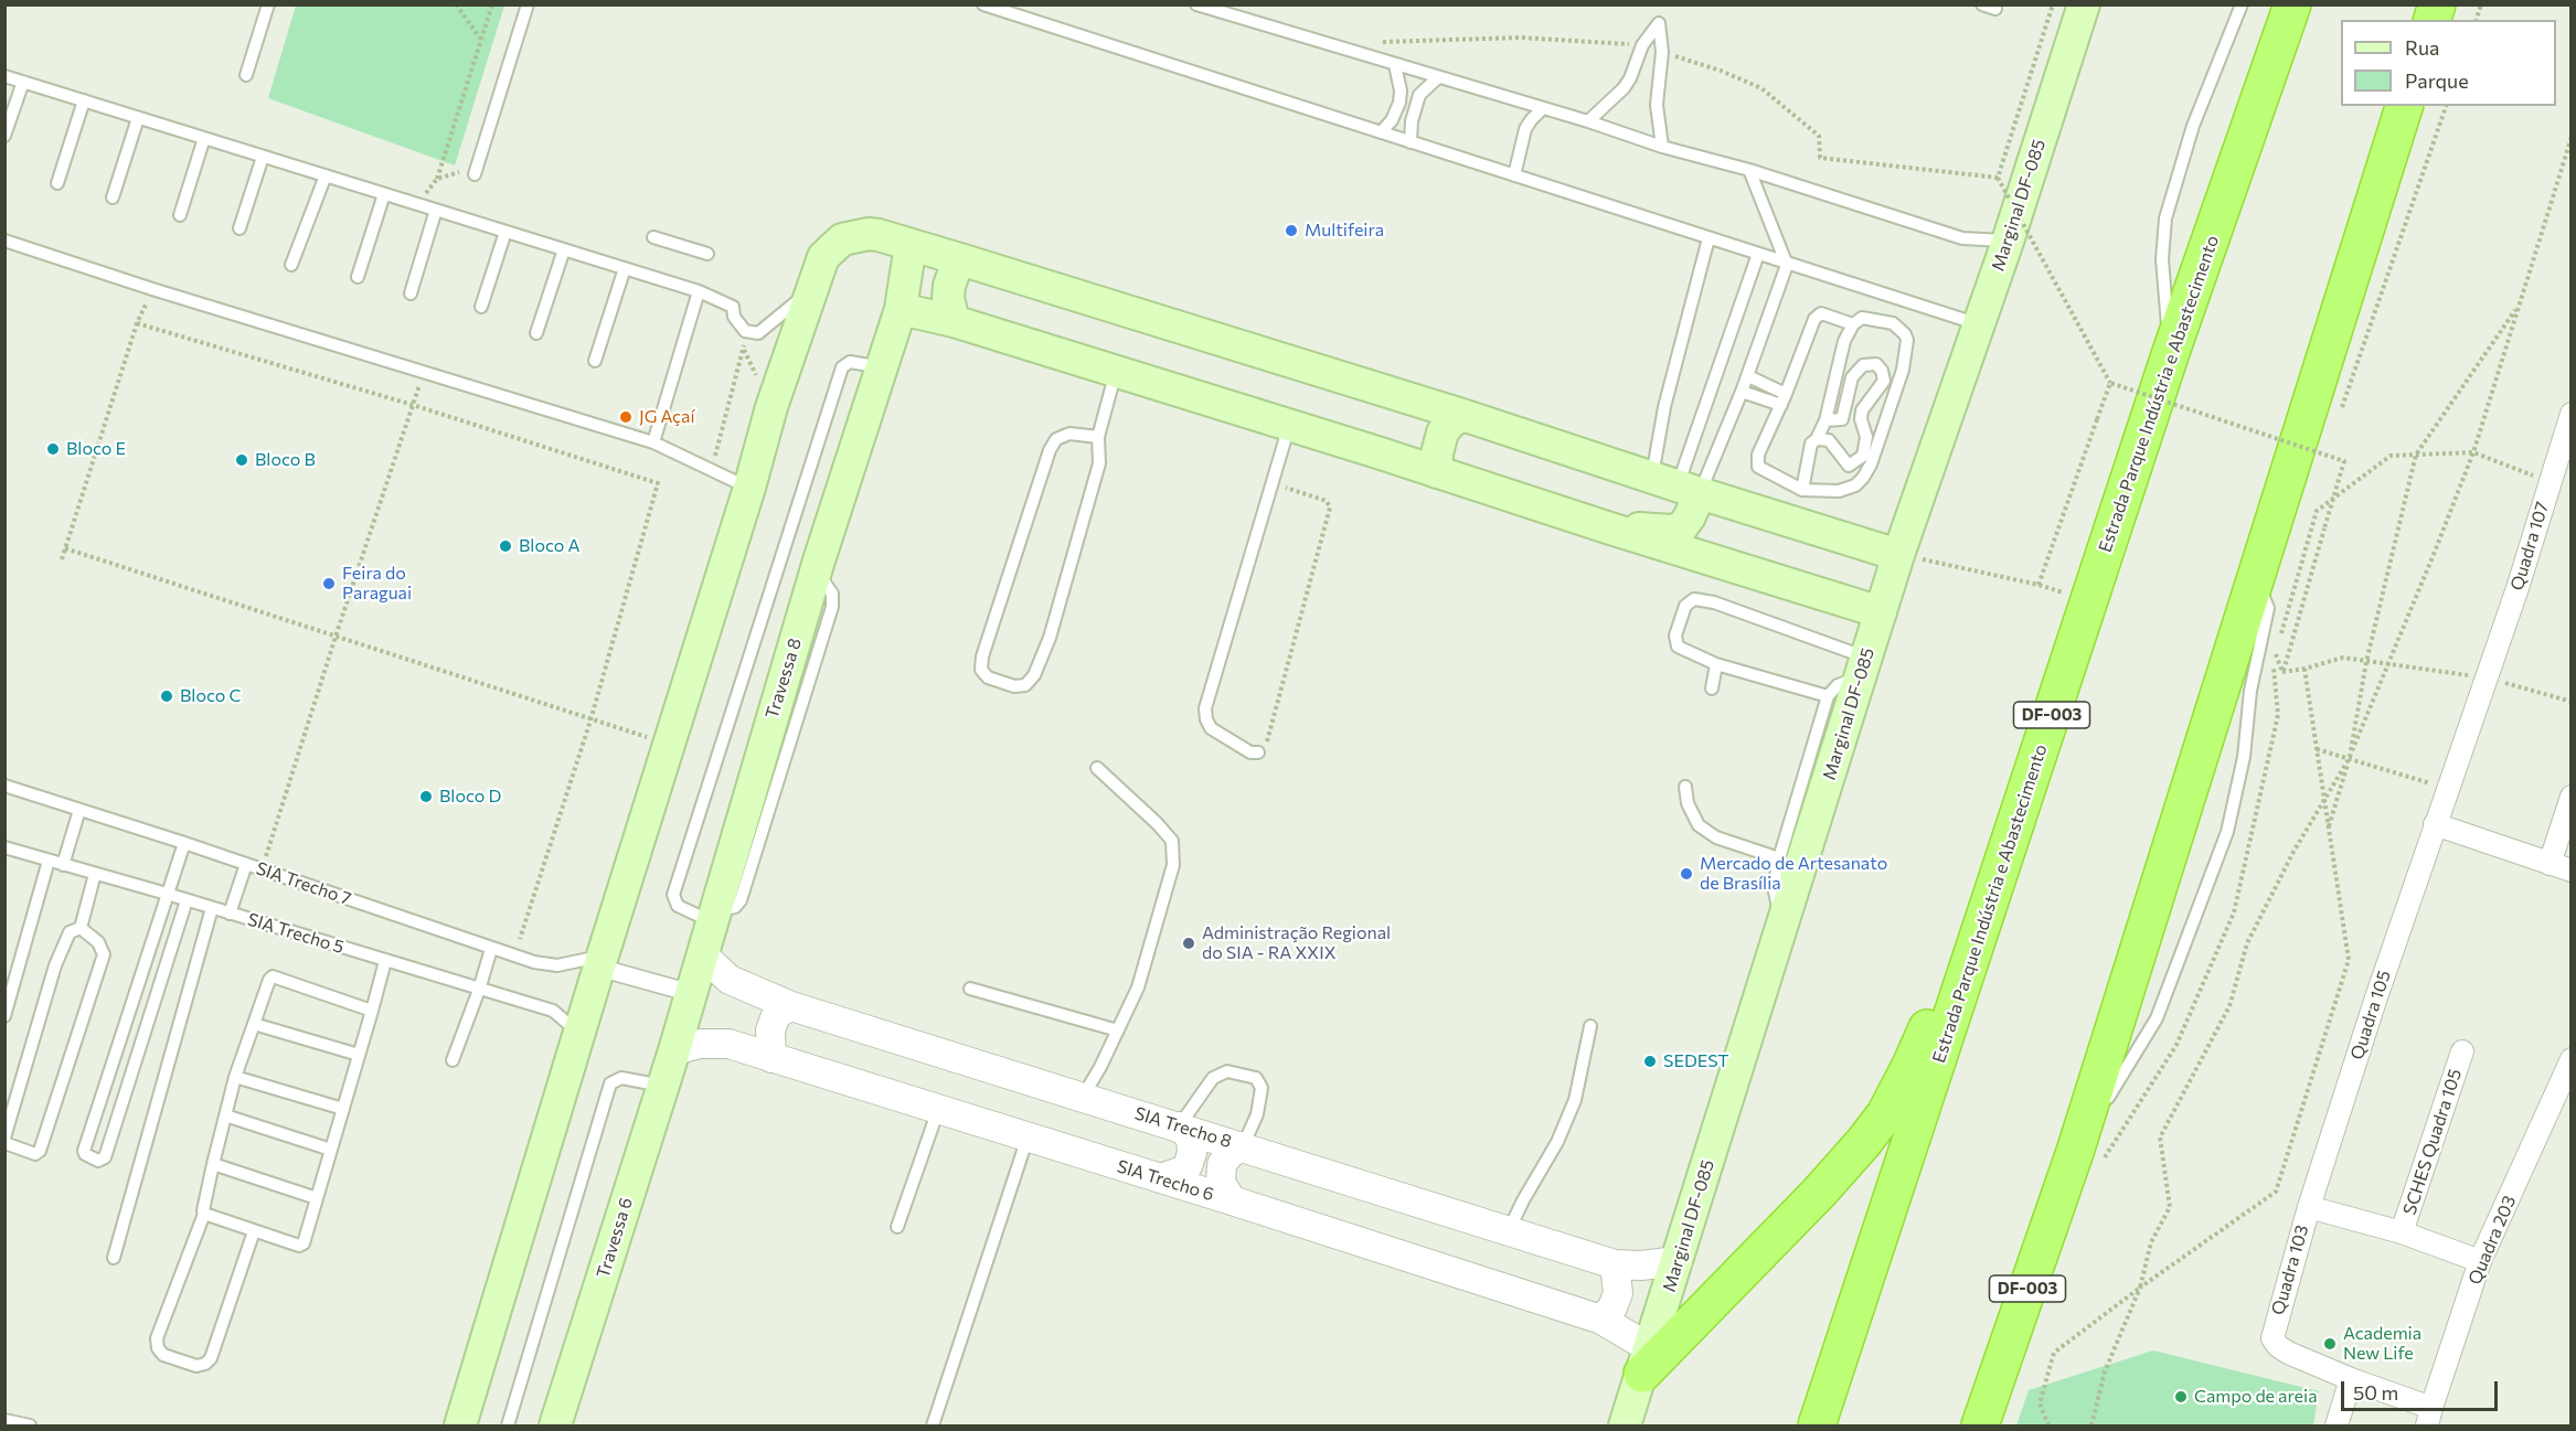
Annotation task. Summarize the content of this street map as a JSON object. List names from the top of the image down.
{
  "streets": {
    "highway": ["Estrada Parque Indústria e Abastecimento", "DF-003"],
    "main road": ["Marginal DF-085", "Travessa 8", "Travessa 6"],
    "street": [
      "Quadra 107",
      "Quadra 105",
      "SIA Trecho 8",
      "SCHES Quadra 105",
      "SIA Trecho 6",
      "Quadra 203",
      "Quadra 103"
    ],
    "lane": ["SIA Trecho 7", "SIA Trecho 5"]
  },
  "crossings": [
    ["Marginal DF-085", "SIA Trecho 8"],
    ["Marginal DF-085", "SIA Trecho 6"],
    ["Quadra 107", "Quadra 105"],
    ["Travessa 8", "SIA Trecho 8"],
    ["Travessa 8", "SIA Trecho 6"],
    ["Travessa 8", "Travessa 6"],
    ["Quadra 105", "Quadra 103"],
    ["SCHES Quadra 105", "Quadra 103"],
    ["SIA Trecho 6", "Travessa 6"],
    ["Quadra 203", "Quadra 103"]
  ],
  "places": [
    "Multifeira",
    "JG Açaí",
    "Bloco E",
    "Bloco B",
    "Bloco A",
    "Feira do Paraguai",
    "Bloco C",
    "Bloco D",
    "Mercado de Artesanato de Brasília",
    "Administração Regional do SIA - RA XXIX",
    "SEDEST",
    "Academia New Life",
    "Campo de areia"
  ],
  "legend": ["Rua", "Parque"],
  "scale_bar": "50 m"
}
